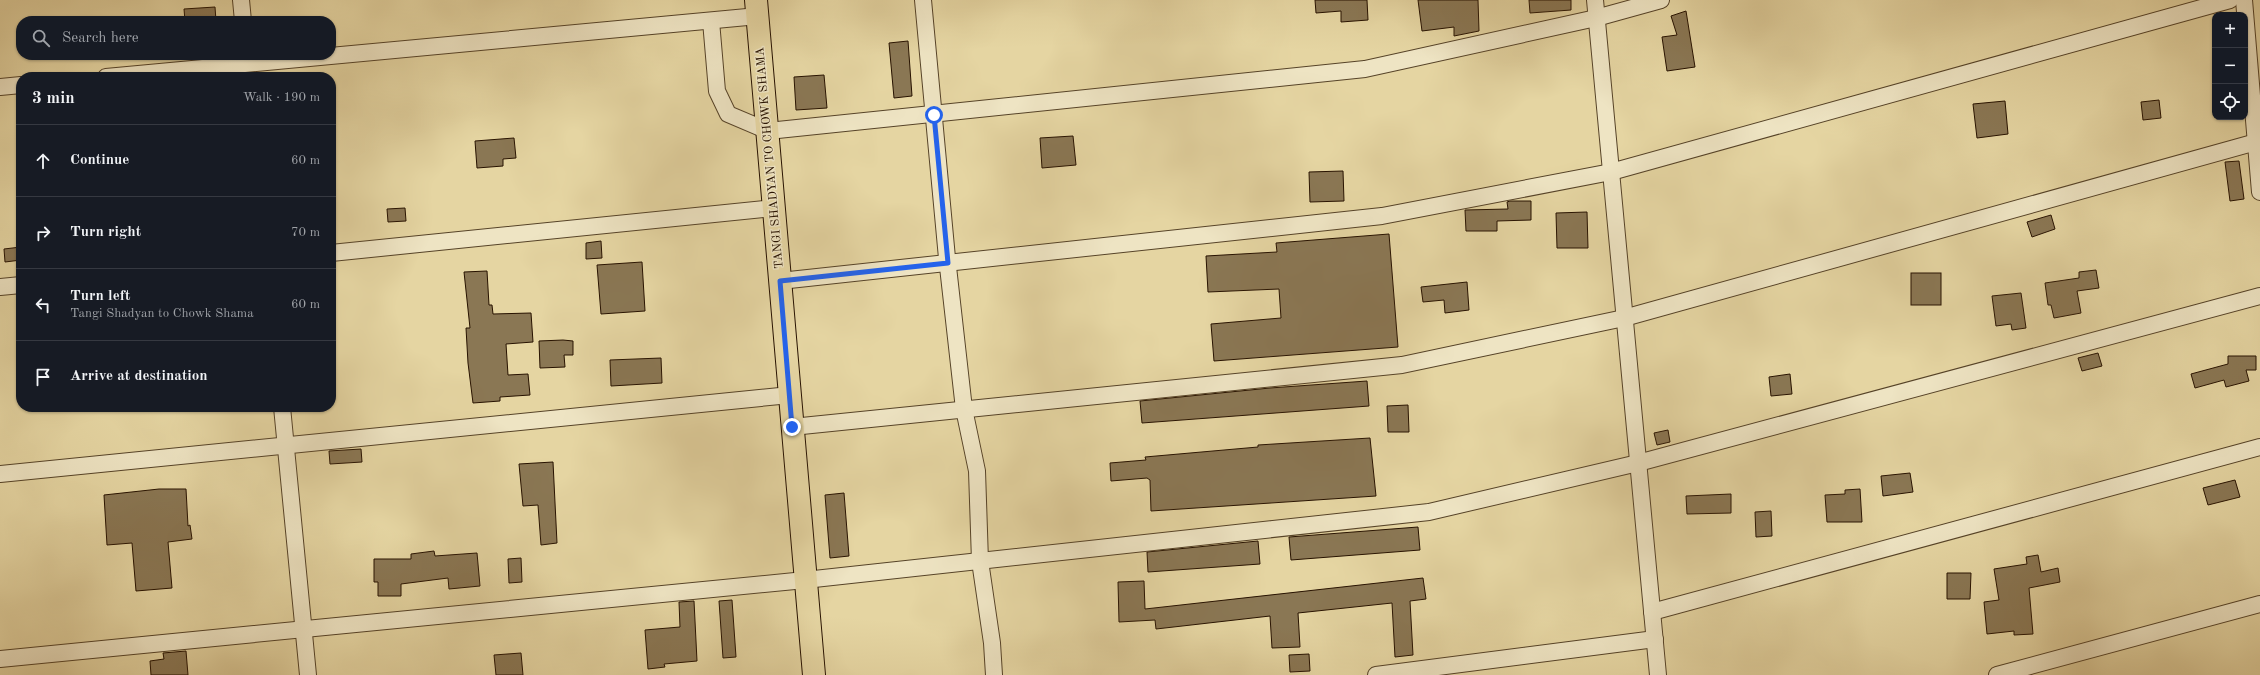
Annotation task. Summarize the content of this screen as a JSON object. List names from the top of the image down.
{
  "streets": {
    "main road": ["TANGI SHADYAN TO CHOWK SHAMA"]
  },
  "page": {
    "map_buttons": ["+", "−"],
    "search": "Search here",
    "heading": ["3 min", "Walk · 190 m"],
    "list": [
      ["Continue", "60 m"],
      ["Turn right", "70 m"],
      ["Turn left", "Tangi Shadyan to Chowk Shama", "60 m"],
      "Arrive at destination"
    ]
  }
}
